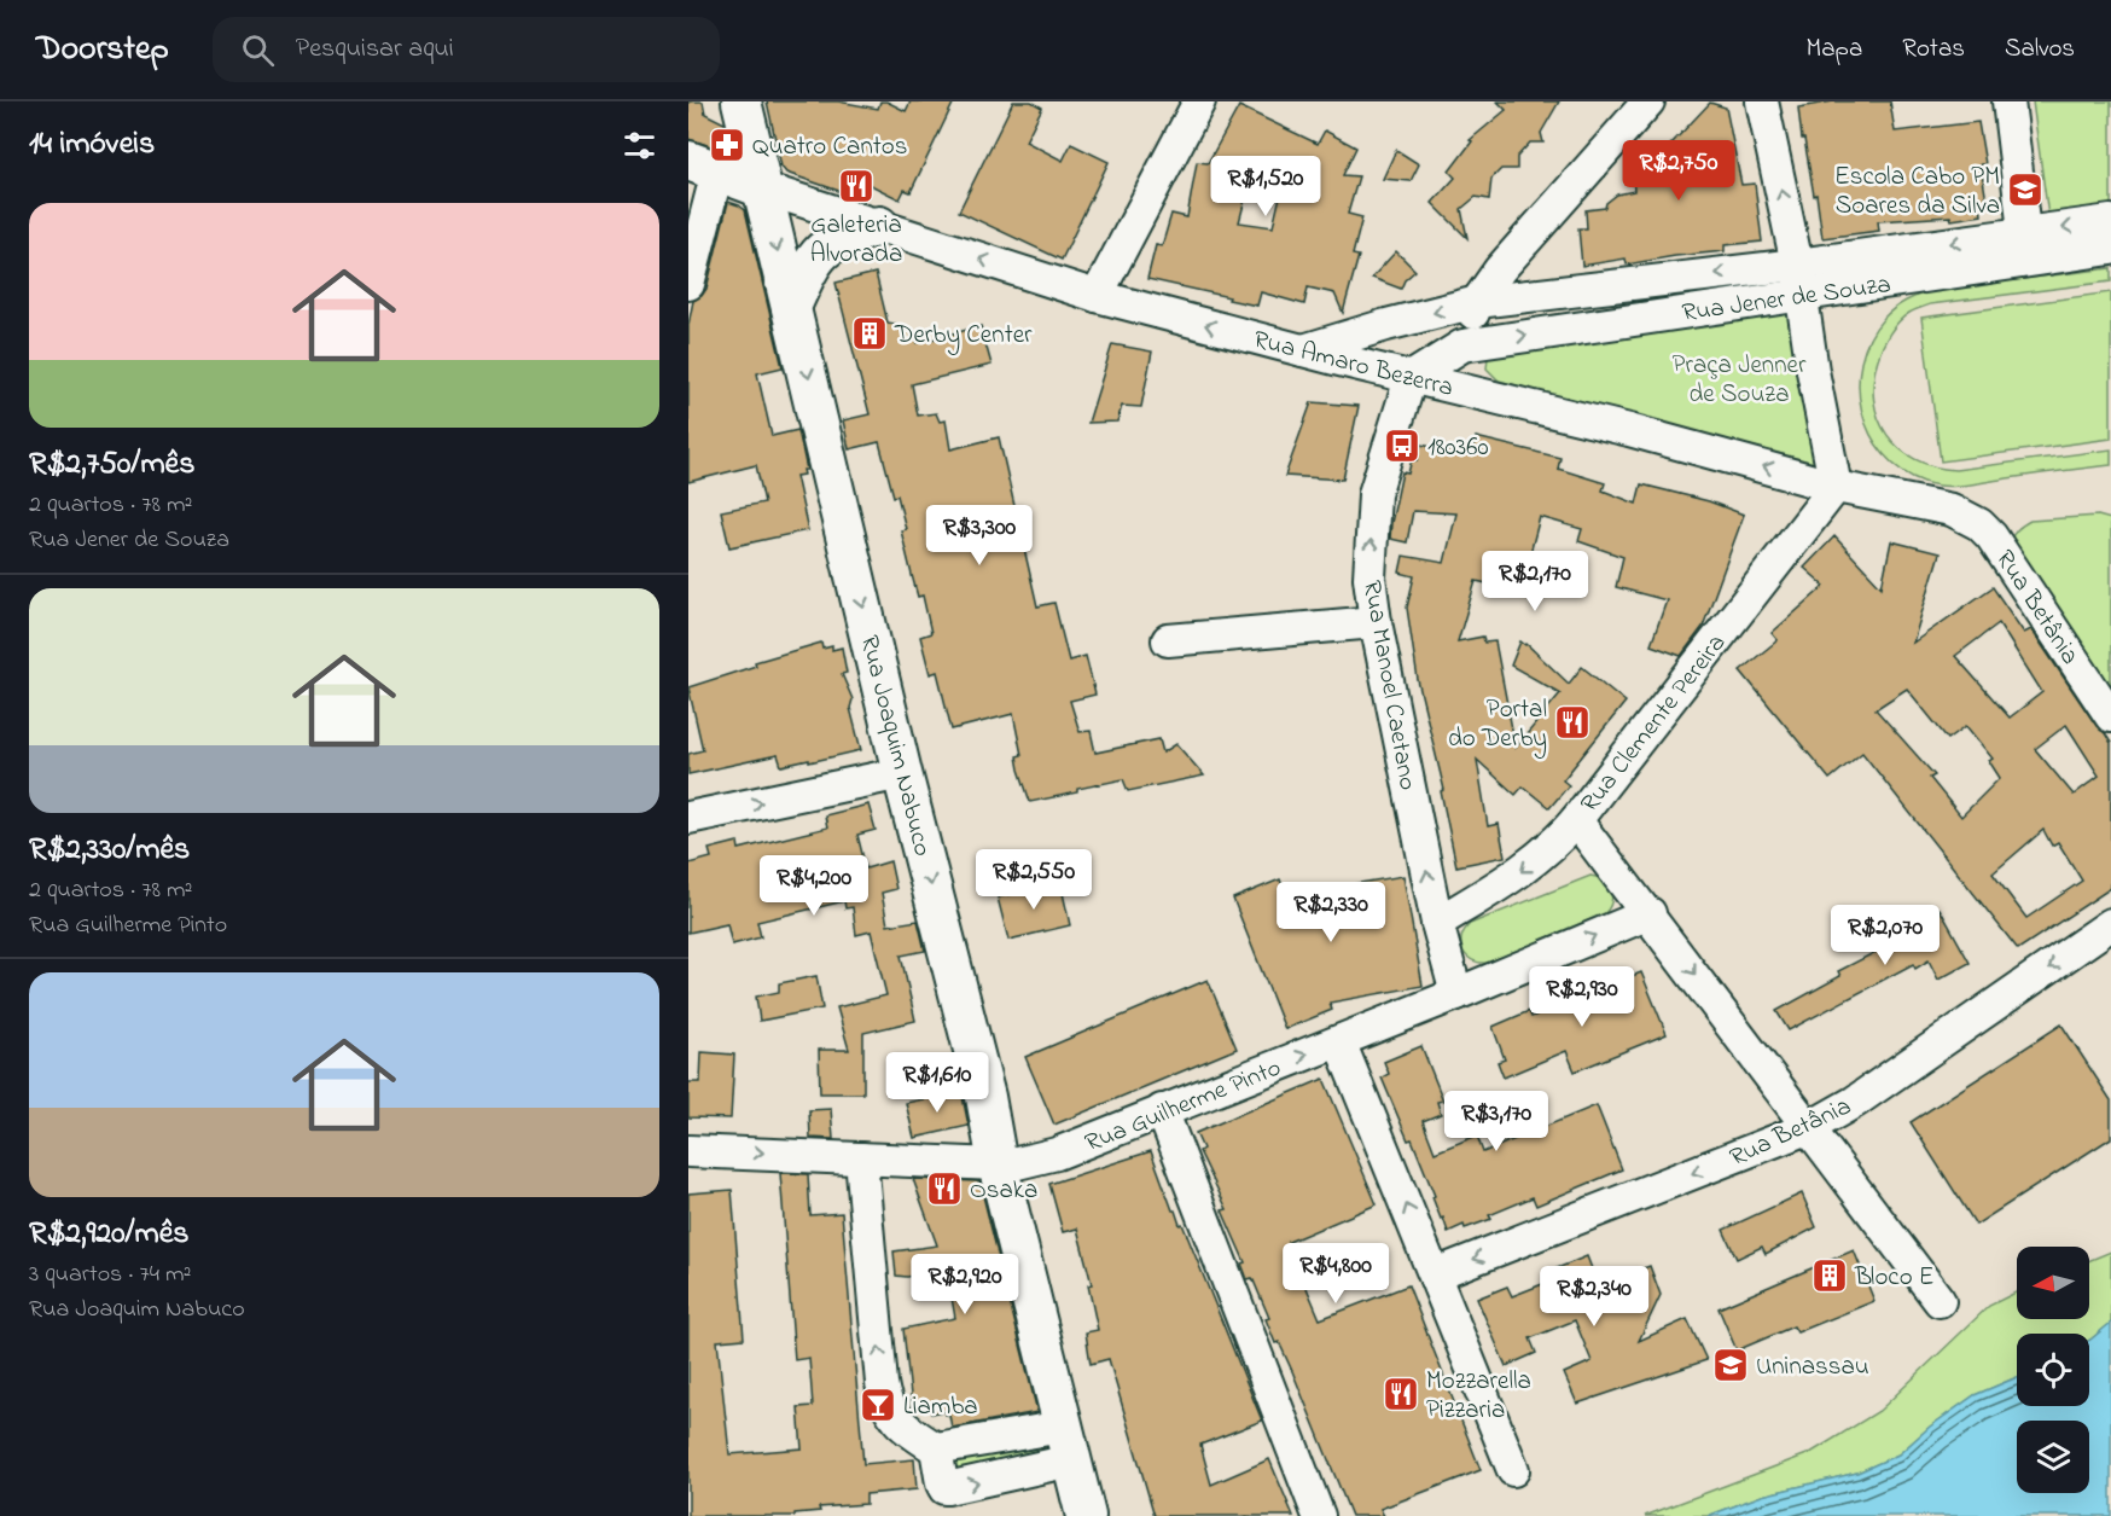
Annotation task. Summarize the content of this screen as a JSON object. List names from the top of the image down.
{
  "streets": {
    "main road": ["Rua Joaquim Nabuco"],
    "street": [
      "Rua Jener de Souza",
      "Rua Amaro Bezerra",
      "Rua Betânia",
      "Rua Manoel Caetano",
      "Rua Clemente Pereira",
      "Rua Guilherme Pinto"
    ]
  },
  "crossings": [
    ["Rua Jener de Souza", "Rua Amaro Bezerra"],
    ["Rua Jener de Souza", "Rua Manoel Caetano"],
    ["Rua Amaro Bezerra", "Rua Betânia"],
    ["Rua Amaro Bezerra", "Rua Manoel Caetano"],
    ["Rua Amaro Bezerra", "Rua Clemente Pereira"],
    ["Rua Amaro Bezerra", "Rua Joaquim Nabuco"],
    ["Rua Manoel Caetano", "Rua Clemente Pereira"],
    ["Rua Manoel Caetano", "Rua Guilherme Pinto"],
    ["Rua Joaquim Nabuco", "Rua Guilherme Pinto"]
  ],
  "one_way": [
    "Rua Amaro Bezerra",
    "Rua Betânia",
    "Rua Manoel Caetano",
    "Rua Joaquim Nabuco",
    "Rua Guilherme Pinto"
  ],
  "parks": ["Praça Jenner de Souza"],
  "places": {
    "pharmacy": ["Quatro Cantos"],
    "restaurant": [
      "Galeteria Alvorada",
      "Portal do Derby",
      "Osaka",
      "Mozzarella Pizzaria"
    ],
    "school or university": ["Escola Cabo PM Soares da Silva", "Uninassau"],
    "building": ["Derby Center", "Bloco E"],
    "bus stop": ["180360"],
    "bar": ["Liamba"]
  },
  "north": "left",
  "page": {
    "header": "Doorstep",
    "search": "Pesquisar aqui",
    "nav": ["Mapa", "Rotas", "Salvos"],
    "heading": "14 imóveis",
    "price": [
      "R$2,750",
      "R$1,520",
      "R$3,300",
      "R$2,170",
      "R$2,550",
      "R$4,200",
      "R$2,330",
      "R$2,070",
      "R$2,930",
      "R$1,610",
      "R$3,170",
      "R$4,800",
      "R$2,920",
      "R$2,340"
    ],
    "list": [
      {
        "name": "R$2,750/mês",
        "note": "2 quartos · 78 m² · Rua Jener de Souza"
      },
      {
        "name": "R$2,330/mês",
        "note": "2 quartos · 78 m² · Rua Guilherme Pinto"
      },
      {
        "name": "R$2,920/mês",
        "note": "3 quartos · 74 m² · Rua Joaquim Nabuco"
      }
    ]
  }
}
